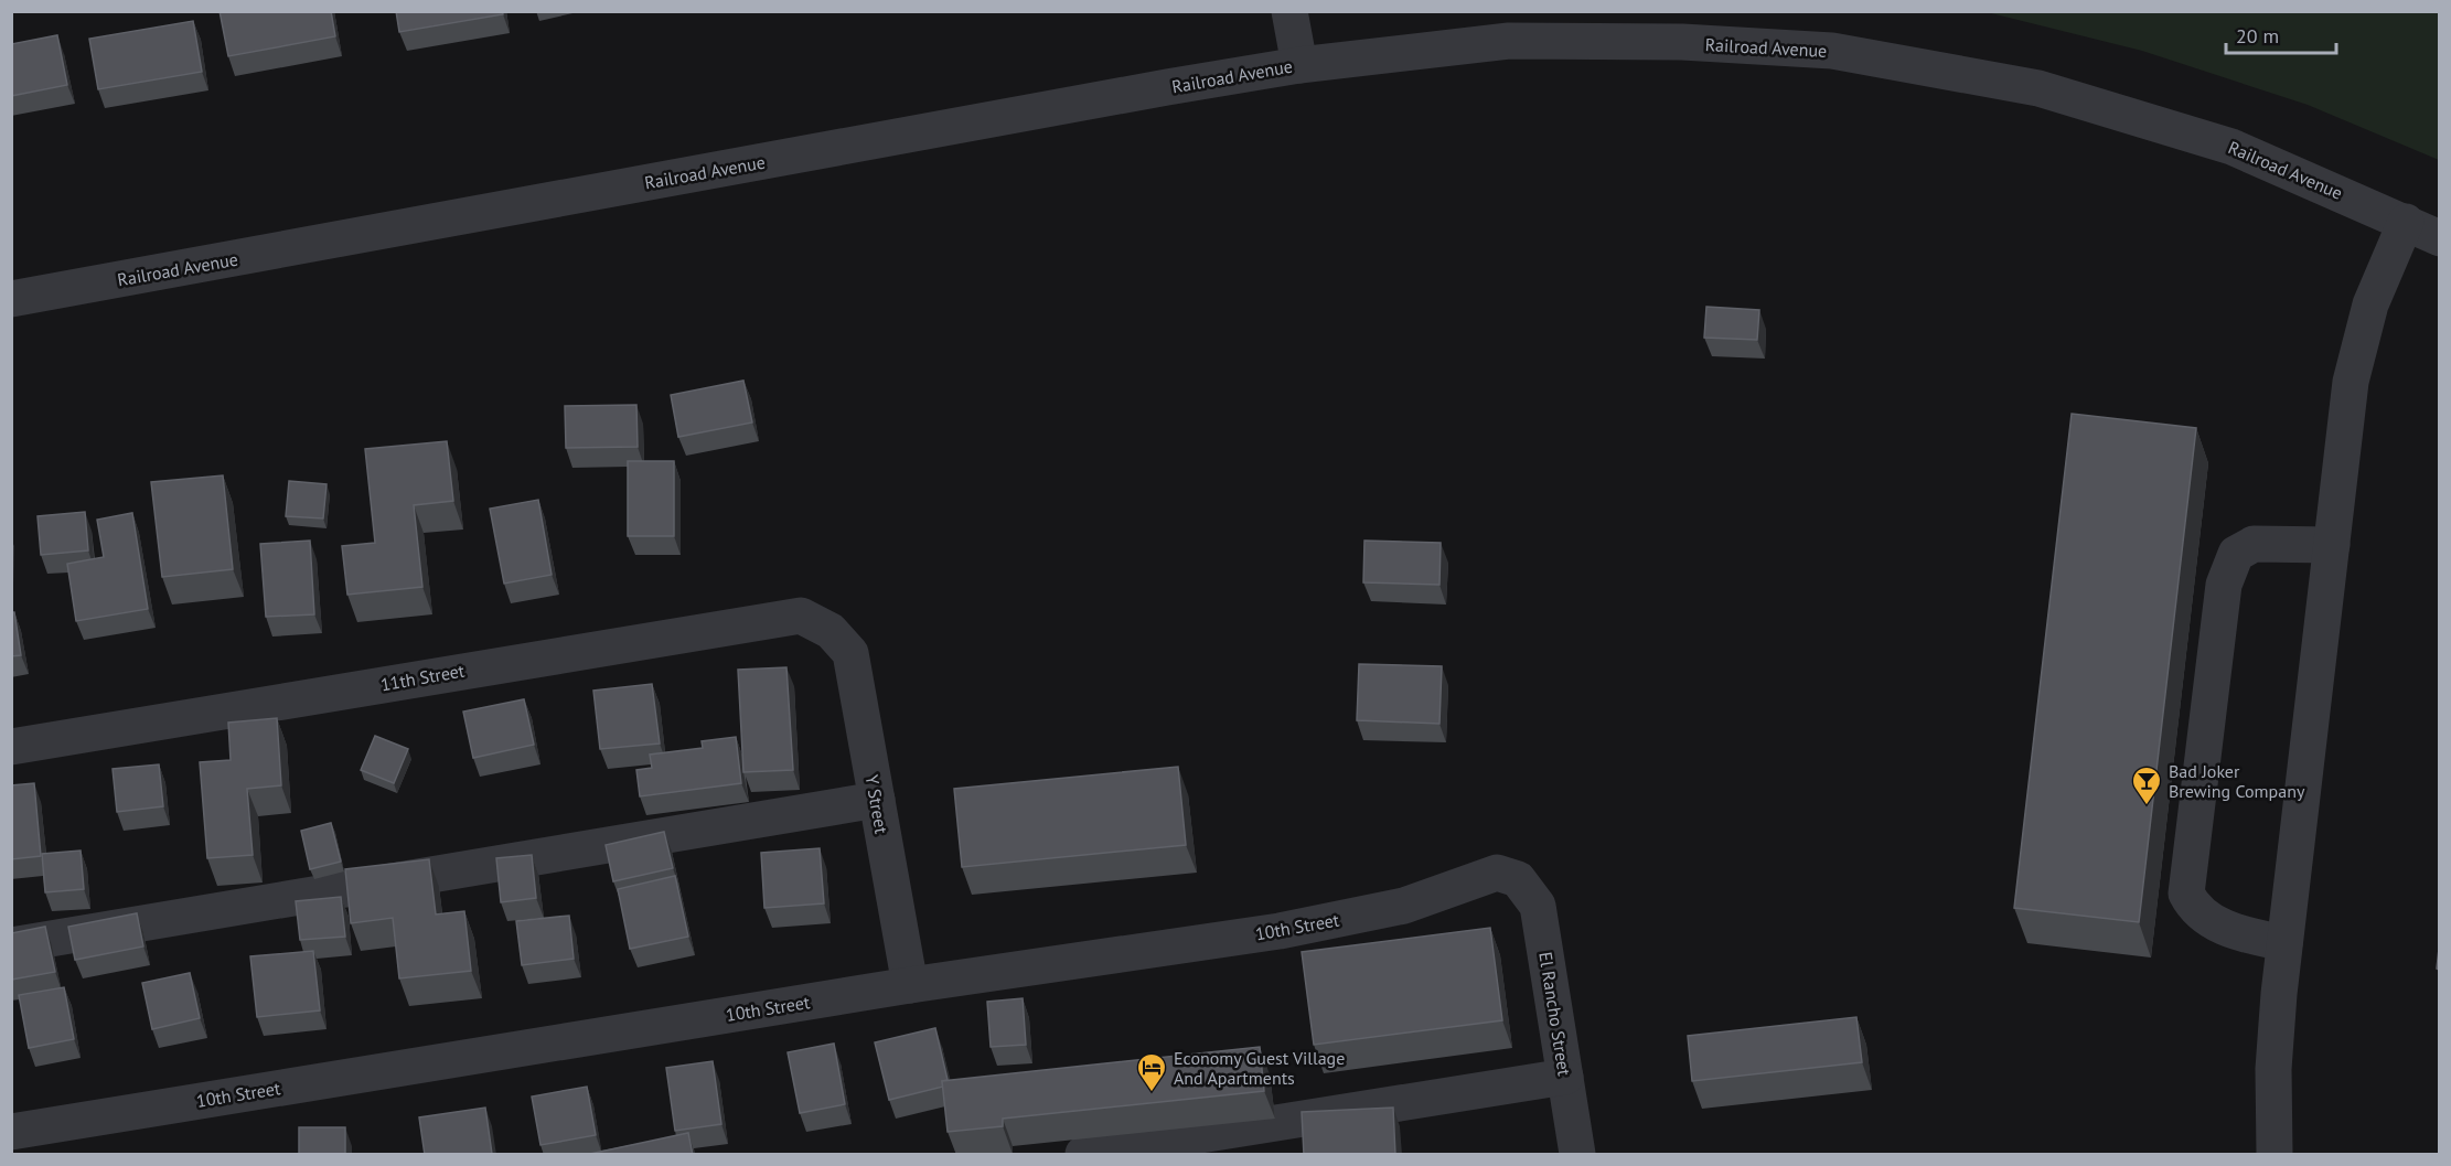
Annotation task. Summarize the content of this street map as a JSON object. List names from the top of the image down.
{
  "streets": {
    "street": [
      "Railroad Avenue",
      "11th Street",
      "Y Street",
      "10th Street",
      "El Rancho Street"
    ]
  },
  "crossings": [
    ["11th Street", "Y Street"],
    ["Y Street", "10th Street"],
    ["10th Street", "El Rancho Street"]
  ],
  "places": {
    "bar": ["Bad Joker Brewing Company"],
    "hotel": ["Economy Guest Village And Apartments"]
  },
  "scale_bar": "20 m"
}
